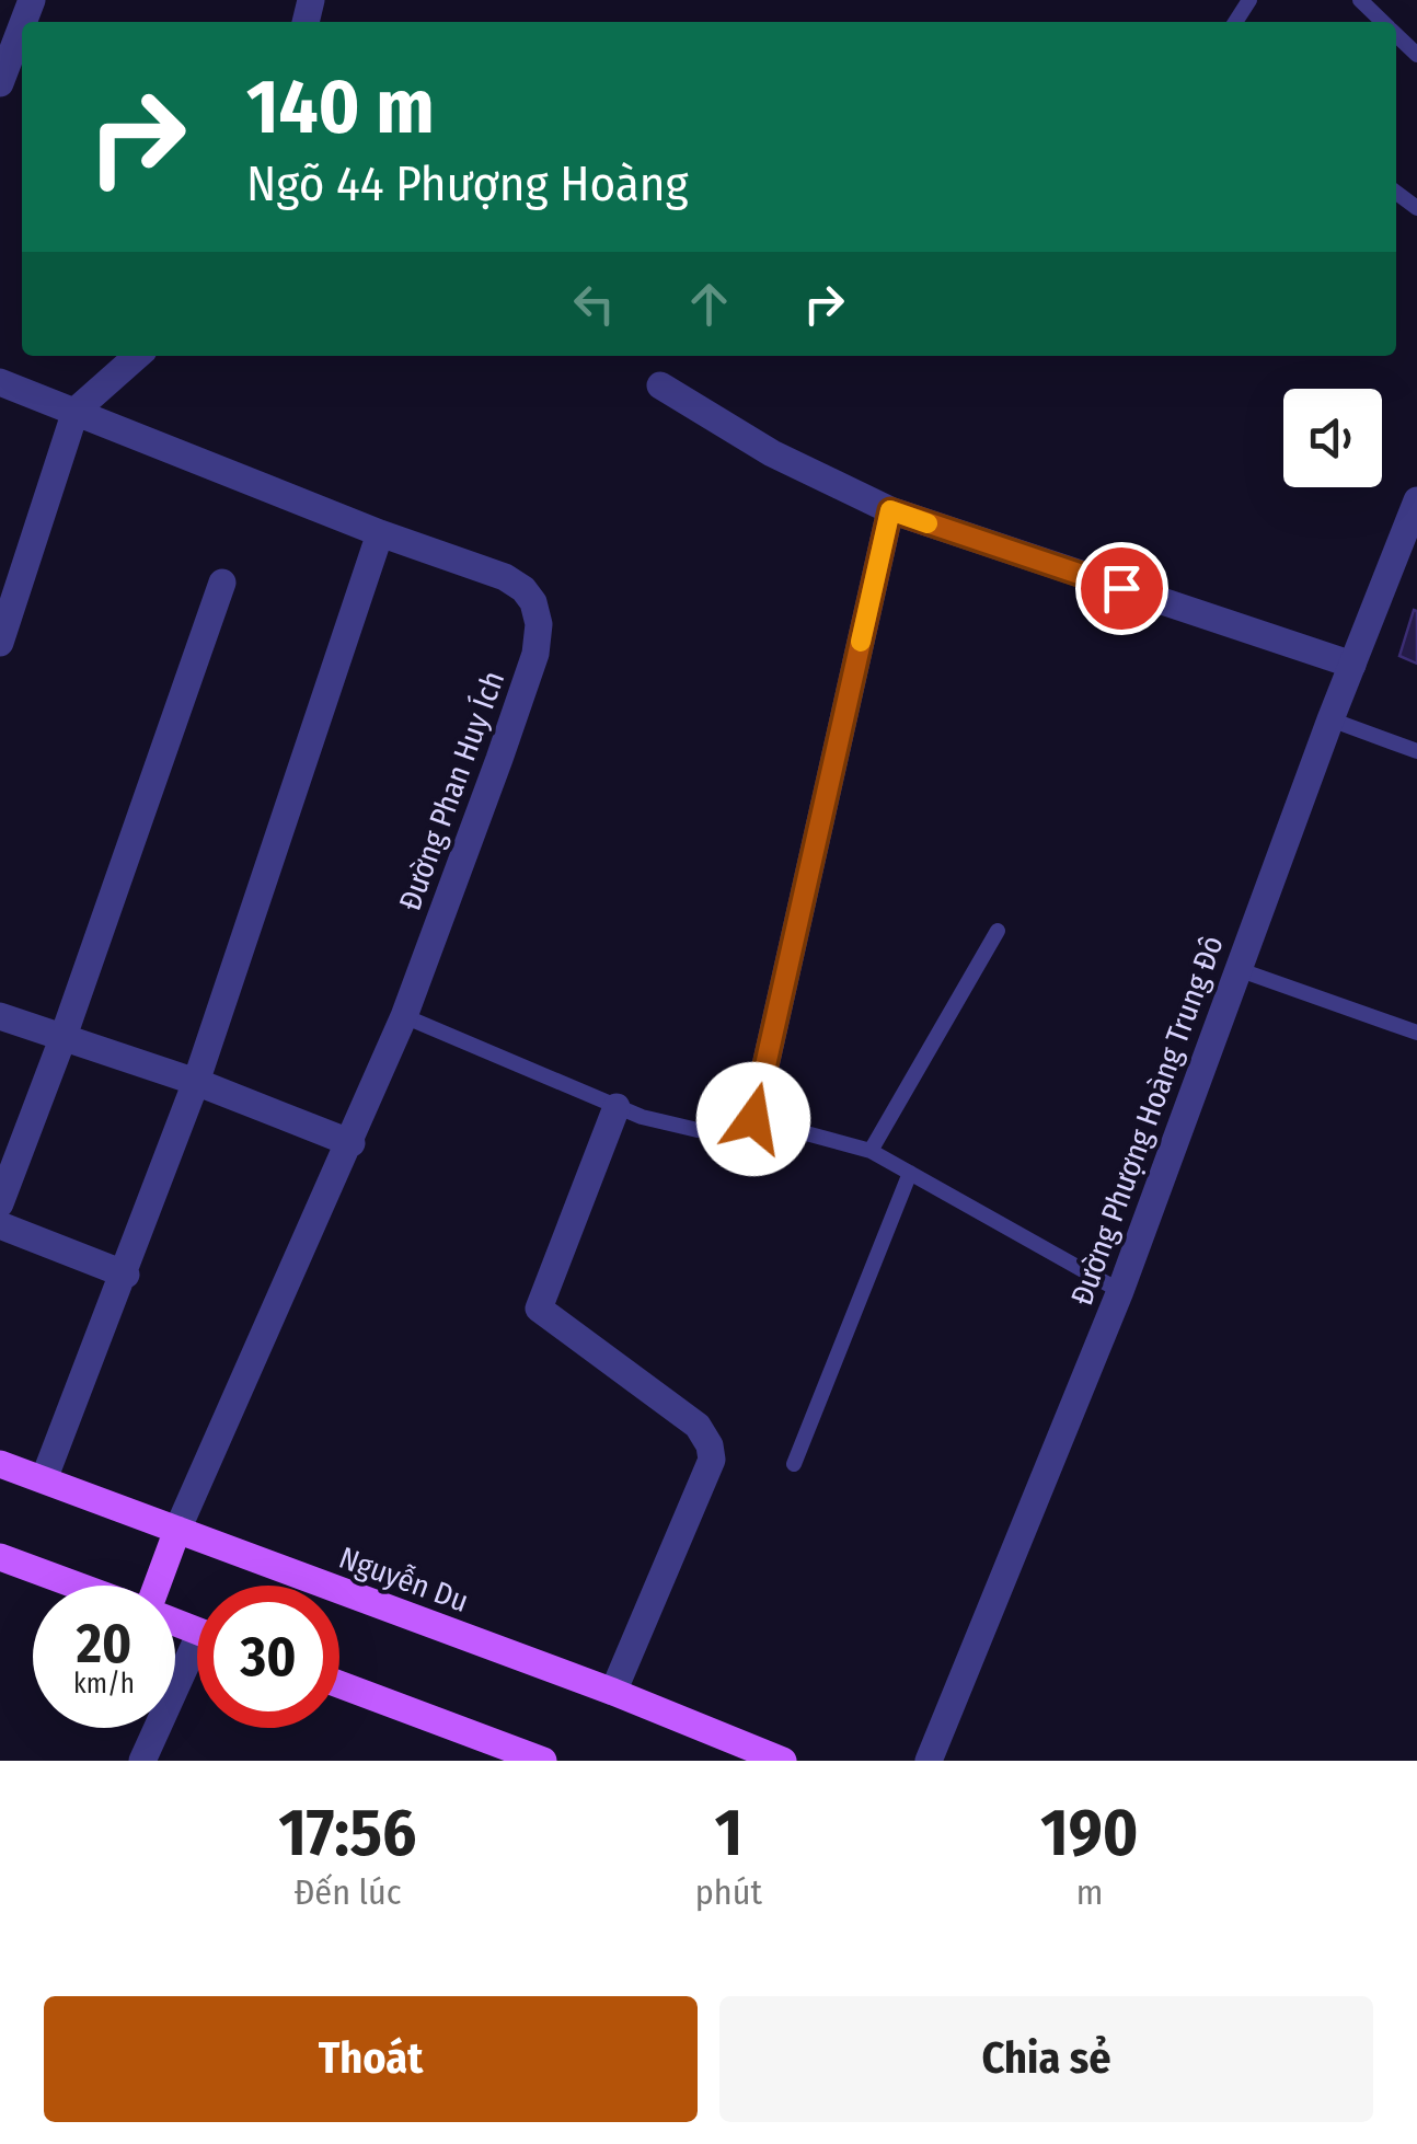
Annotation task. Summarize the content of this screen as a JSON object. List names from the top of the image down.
{
  "streets": {
    "main road": ["Nguyễn Du"],
    "street": ["Đường Phan Huy Ích", "Đường Phượng Hoàng Trung Đô"]
  },
  "crossings": [
    ["Đường Phan Huy Ích", "Nguyễn Du"]
  ],
  "page": {
    "turn": ["140 m", "Ngõ 44 Phượng Hoàng"],
    "speed": "20 km/h",
    "limit": "30",
    "eta": [
      "17:56",
      "Đến lúc",
      "1",
      "phút",
      "190",
      "m"
    ],
    "buttons": ["Thoát", "Chia sẻ"]
  }
}
